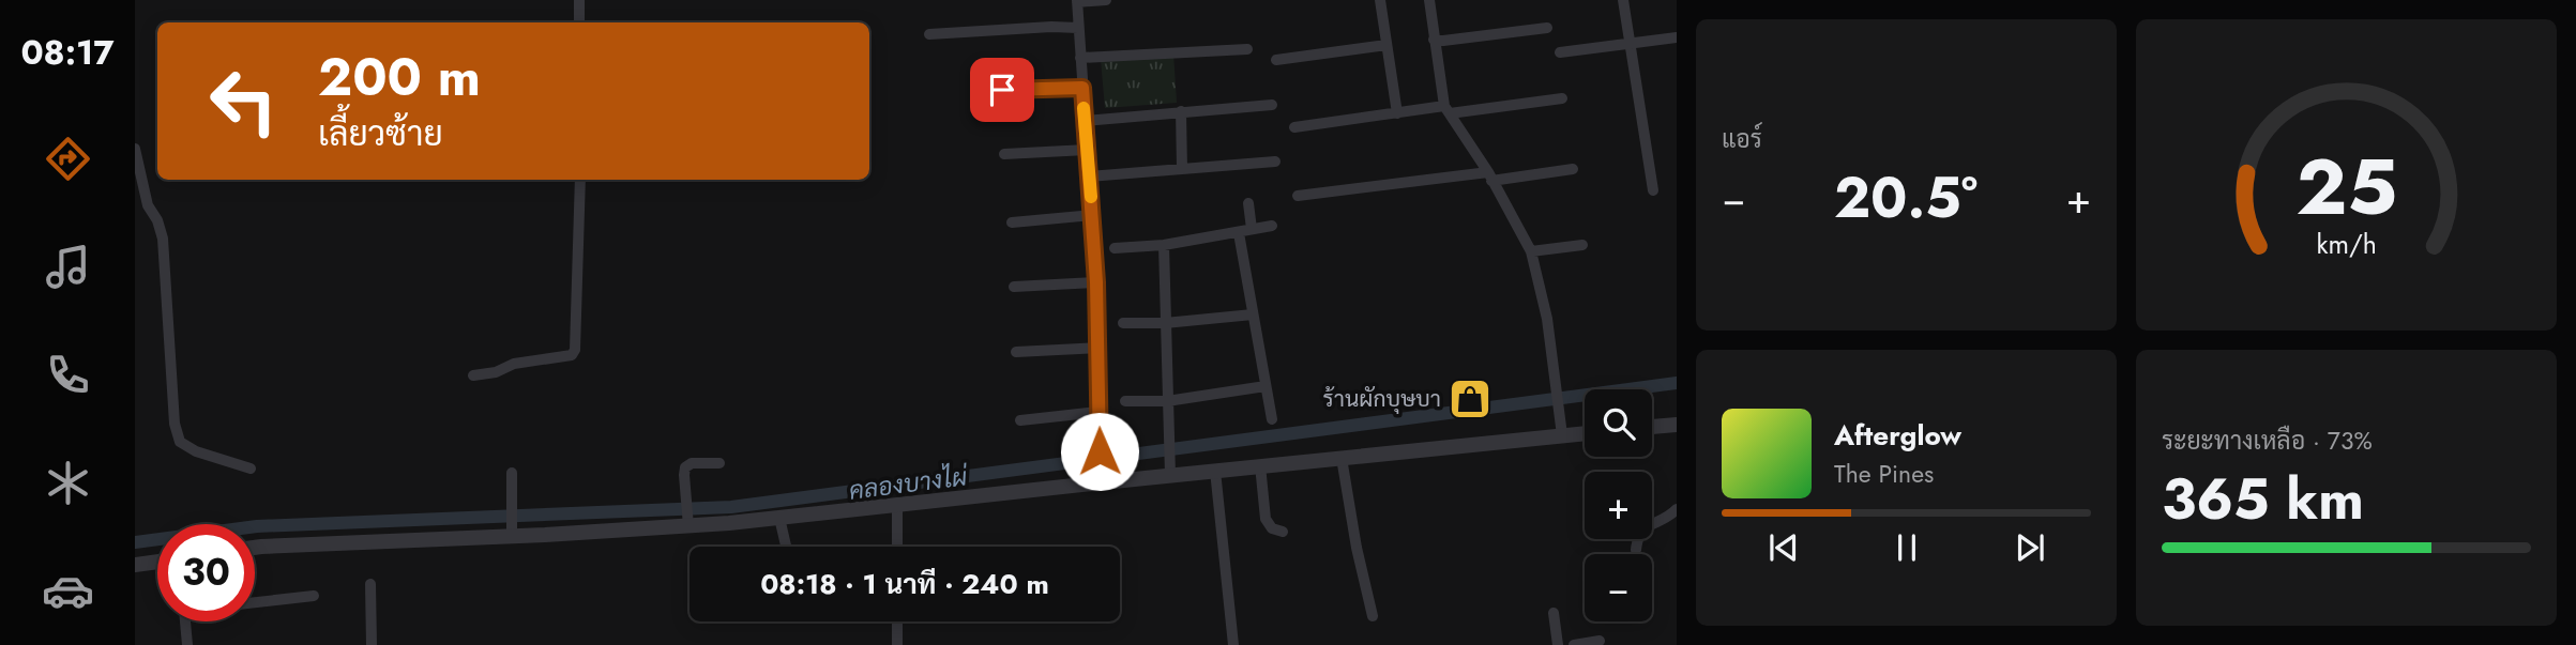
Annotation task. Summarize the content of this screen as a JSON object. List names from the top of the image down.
{
  "water": ["คลองบางไผ่"],
  "places": {
    "shop": ["ร้านผักบุษบา"]
  },
  "page": {
    "tabs": "08:17",
    "tile": [
      "แอร์",
      ["ระยะทางเหลือ · 73%", "365 km"]
    ],
    "turn": ["200 m", "เลี้ยวซ้าย"],
    "heat": ["−", "20.5°", "+"],
    "map_buttons": ["+", "−"],
    "song": ["Afterglow", "The Pines"],
    "limit": "30",
    "trip": "08:18 · 1 นาที · 240 m",
    "gauge": ["25", "km/h"]
  }
}
